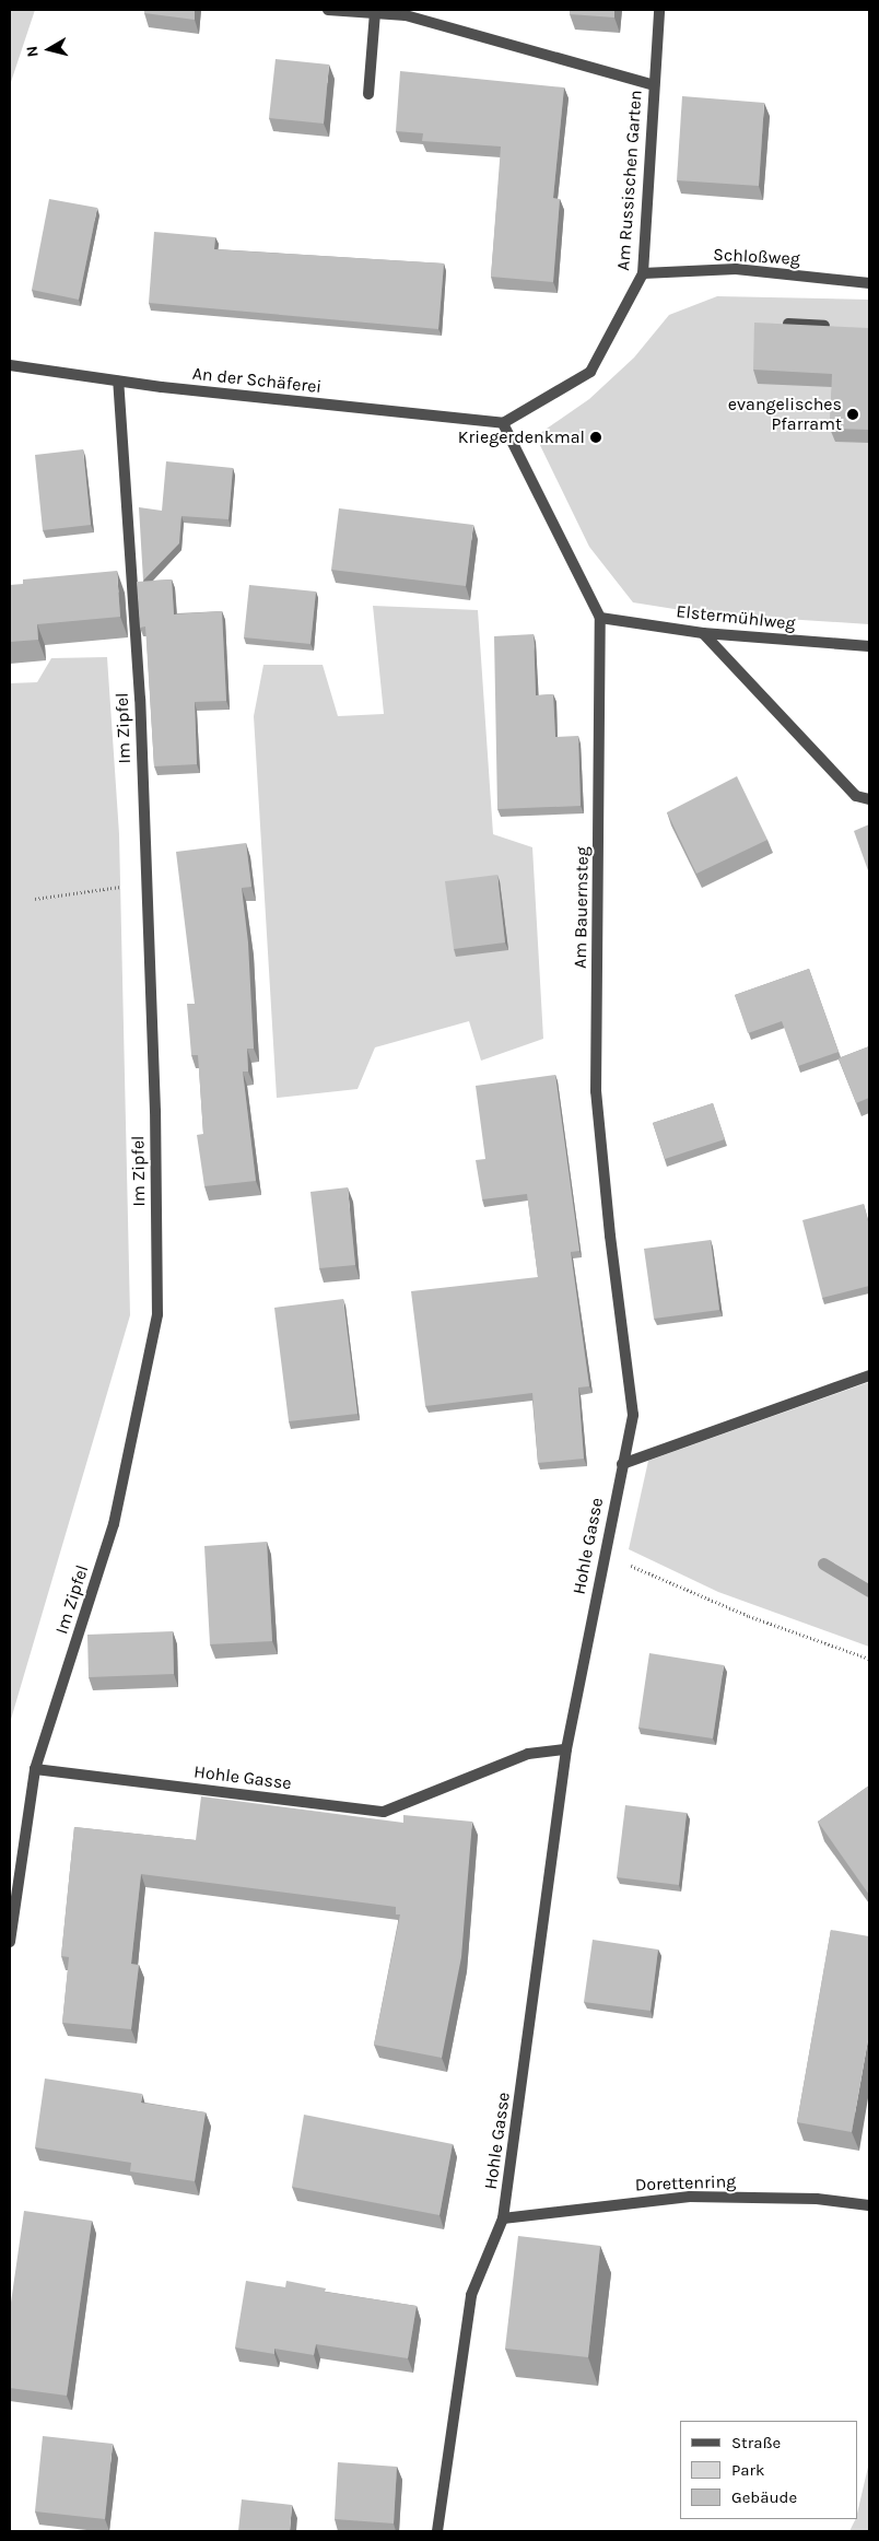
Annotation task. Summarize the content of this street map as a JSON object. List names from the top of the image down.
{
  "streets": {
    "street": [
      "Am Russischen Garten",
      "Schloßweg",
      "An der Schäferei",
      "Elstermühlweg",
      "Im Zipfel",
      "Am Bauernsteg",
      "Hohle Gasse",
      "Dorettenring"
    ]
  },
  "crossings": [
    ["Am Russischen Garten", "Schloßweg"],
    ["Am Russischen Garten", "An der Schäferei"],
    ["Am Russischen Garten", "Am Bauernsteg"],
    ["An der Schäferei", "Im Zipfel"],
    ["An der Schäferei", "Am Bauernsteg"],
    ["Elstermühlweg", "Am Bauernsteg"],
    ["Im Zipfel", "Hohle Gasse"],
    ["Am Bauernsteg", "Hohle Gasse"],
    ["Hohle Gasse", "Dorettenring"]
  ],
  "places": ["evangelisches Pfarramt", "Kriegerdenkmal"],
  "legend": ["Straße", "Park", "Gebäude"],
  "north": "left"
}
